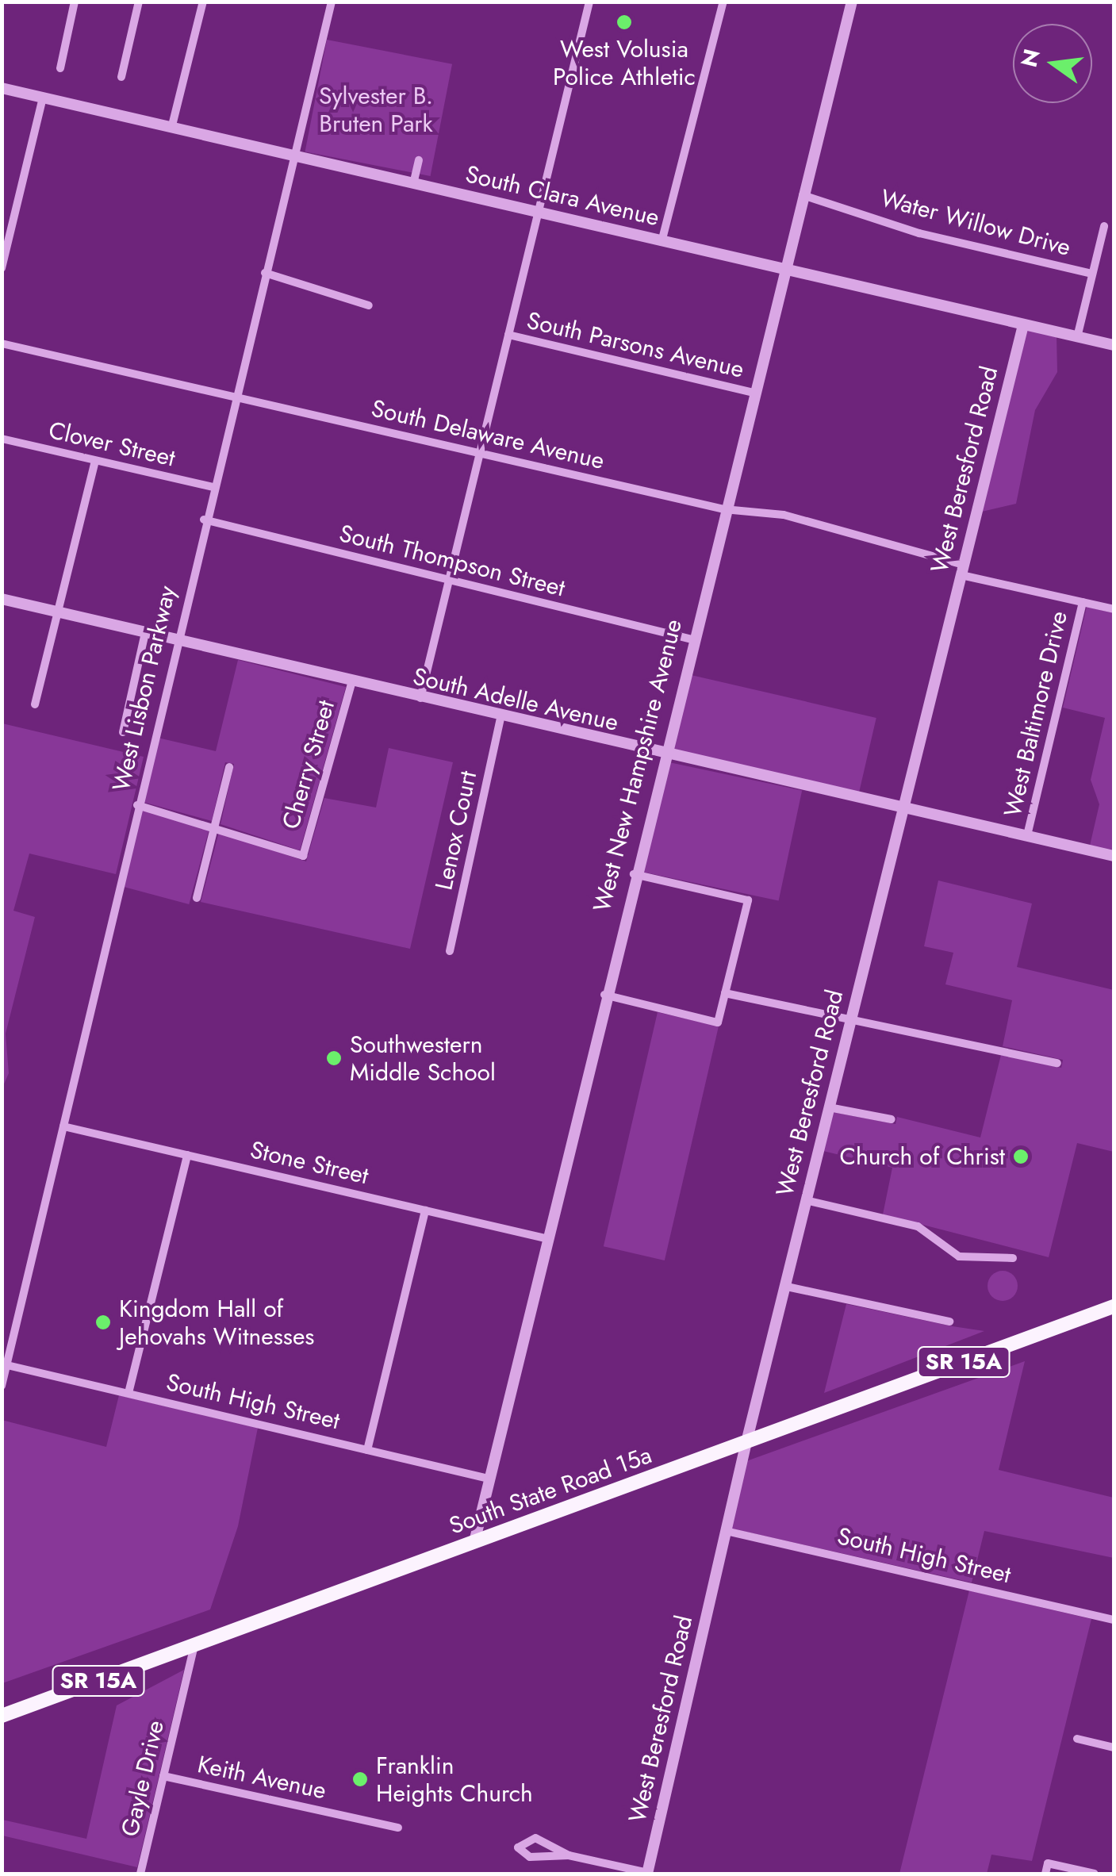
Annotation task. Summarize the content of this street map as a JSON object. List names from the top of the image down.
{
  "streets": {
    "highway": ["SR 15A", "South State Road 15a"],
    "street": [
      "South Clara Avenue",
      "Water Willow Drive",
      "South Parsons Avenue",
      "South Delaware Avenue",
      "Clover Street",
      "West Beresford Road",
      "South Thompson Street",
      "West Lisbon Parkway",
      "South Adelle Avenue",
      "West Baltimore Drive",
      "Cherry Street",
      "West New Hampshire Avenue",
      "Lenox Court",
      "Stone Street",
      "South High Street",
      "Keith Avenue",
      "Gayle Drive"
    ]
  },
  "crossings": [
    ["South Clara Avenue", "Water Willow Drive"],
    ["South Clara Avenue", "West Beresford Road"],
    ["South Clara Avenue", "West Lisbon Parkway"],
    ["South Clara Avenue", "West New Hampshire Avenue"],
    ["Water Willow Drive", "West New Hampshire Avenue"],
    ["South Parsons Avenue", "West New Hampshire Avenue"],
    ["South Delaware Avenue", "West Beresford Road"],
    ["South Delaware Avenue", "West Lisbon Parkway"],
    ["South Delaware Avenue", "West Baltimore Drive"],
    ["South Delaware Avenue", "West New Hampshire Avenue"],
    ["Clover Street", "West Lisbon Parkway"],
    ["West Beresford Road", "South Adelle Avenue"],
    ["West Beresford Road", "South High Street"],
    ["West Beresford Road", "South State Road 15a"],
    ["South Thompson Street", "West Lisbon Parkway"],
    ["South Thompson Street", "West New Hampshire Avenue"],
    ["West Lisbon Parkway", "South Adelle Avenue"],
    ["West Lisbon Parkway", "Stone Street"],
    ["West Lisbon Parkway", "South High Street"],
    ["South Adelle Avenue", "West Baltimore Drive"],
    ["South Adelle Avenue", "Cherry Street"],
    ["South Adelle Avenue", "West New Hampshire Avenue"],
    ["South Adelle Avenue", "Lenox Court"],
    ["West New Hampshire Avenue", "Stone Street"],
    ["West New Hampshire Avenue", "South High Street"],
    ["West New Hampshire Avenue", "South State Road 15a"],
    ["South State Road 15a", "Gayle Drive"],
    ["Keith Avenue", "Gayle Drive"]
  ],
  "parks": ["Sylvester B. Bruten Park"],
  "places": [
    "West Volusia Police Athletic",
    "Southwestern Middle School",
    "Church of Christ",
    "Kingdom Hall of Jehovahs Witnesses",
    "Franklin Heights Church"
  ],
  "north": "left"
}
